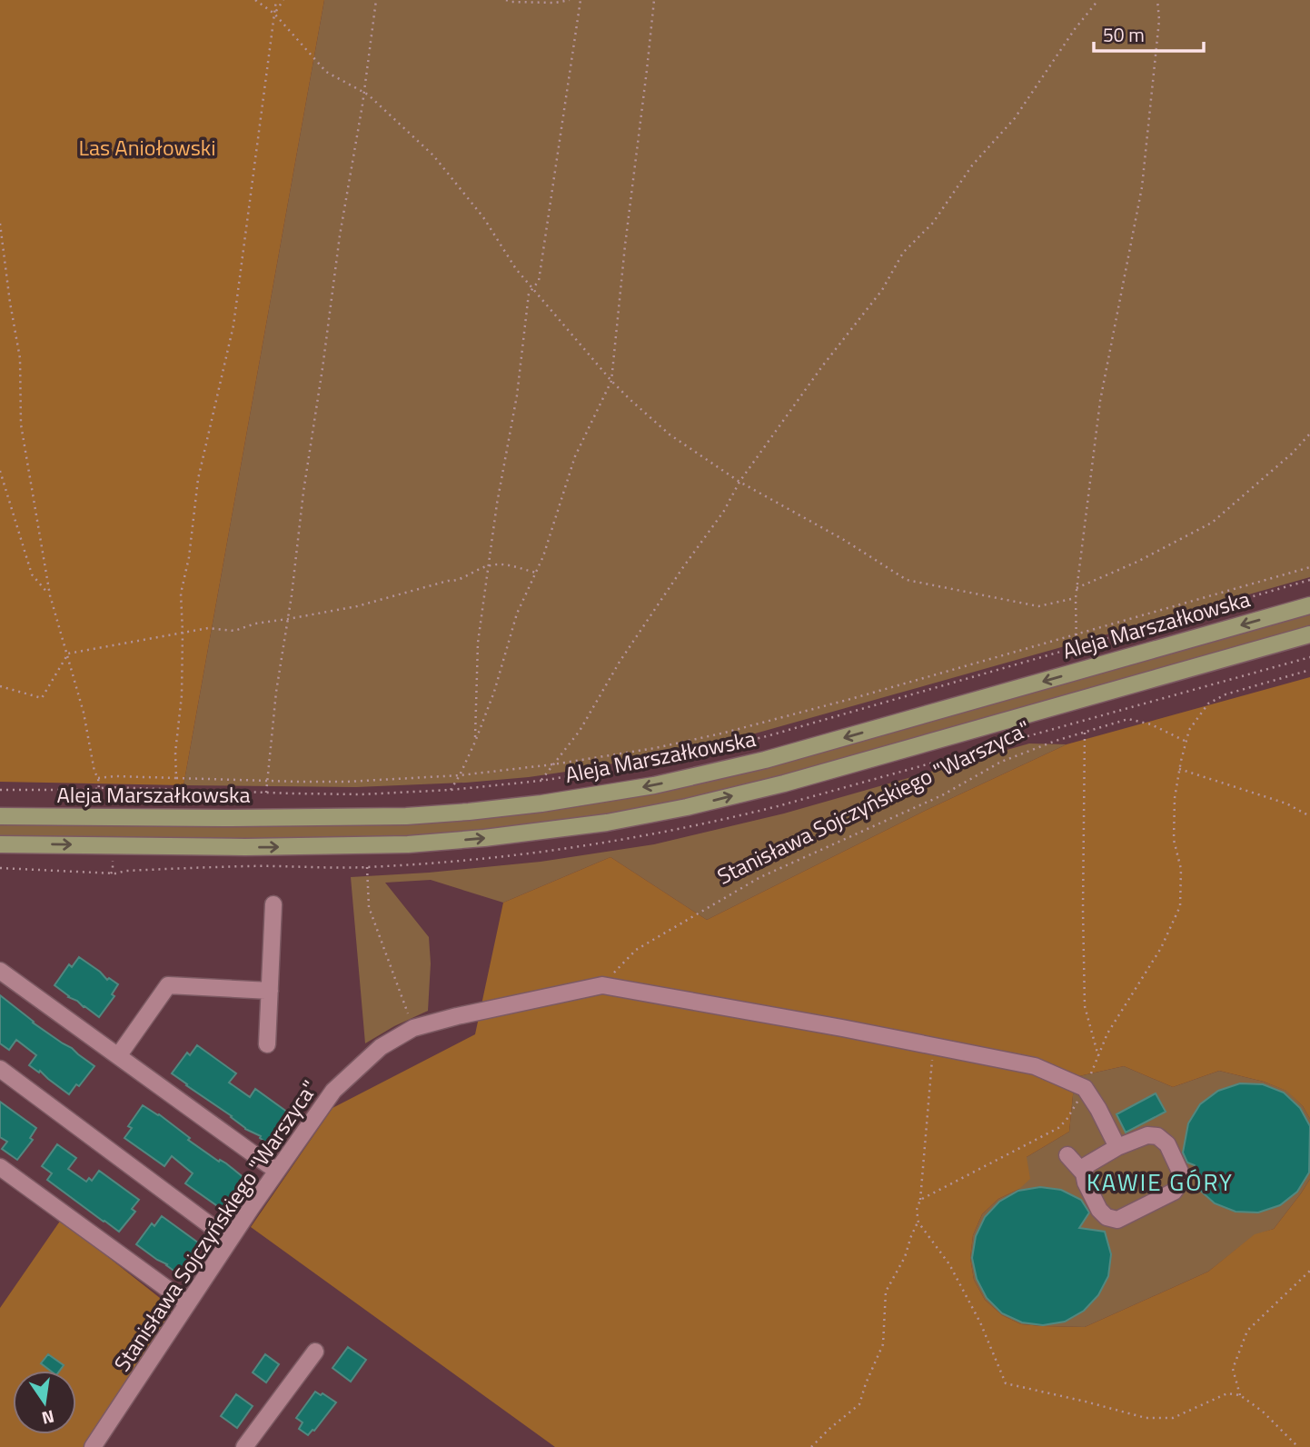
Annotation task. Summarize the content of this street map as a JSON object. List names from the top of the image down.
{
  "streets": {
    "main road": ["Aleja Marszałkowska"],
    "lane": ["Stanisława Sojczyńskiego \"Warszyca\""]
  },
  "districts": ["KAWIE GÓRY"],
  "parks": ["Las Aniołowski"],
  "scale_bar": "50 m",
  "north": "bottom"
}
